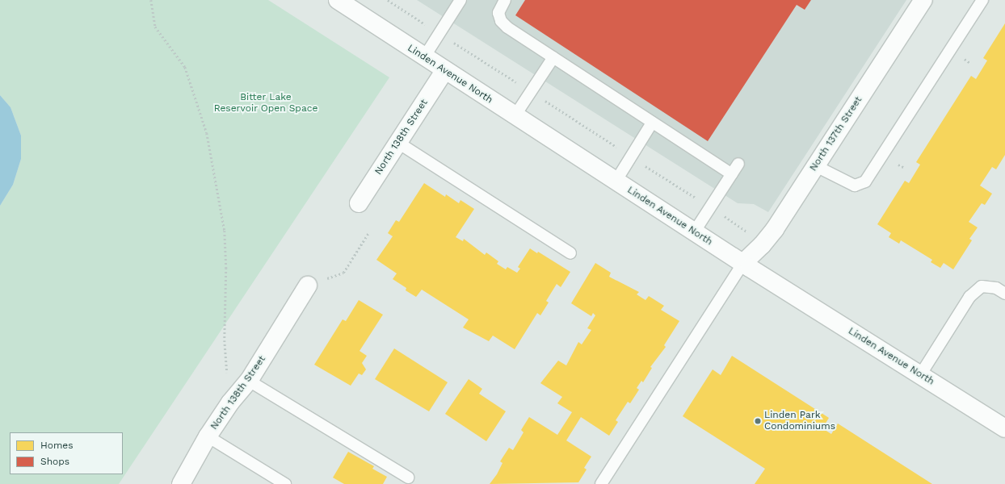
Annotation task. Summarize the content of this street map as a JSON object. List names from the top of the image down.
{
  "streets": {
    "street": ["Linden Avenue North", "North 137th Street", "North 138th Street"]
  },
  "crossings": [
    ["Linden Avenue North", "North 137th Street"],
    ["Linden Avenue North", "North 138th Street"]
  ],
  "parks": ["Bitter Lake Reservoir Open Space"],
  "places": ["Linden Park Condominiums"],
  "legend": ["Homes", "Shops"]
}
